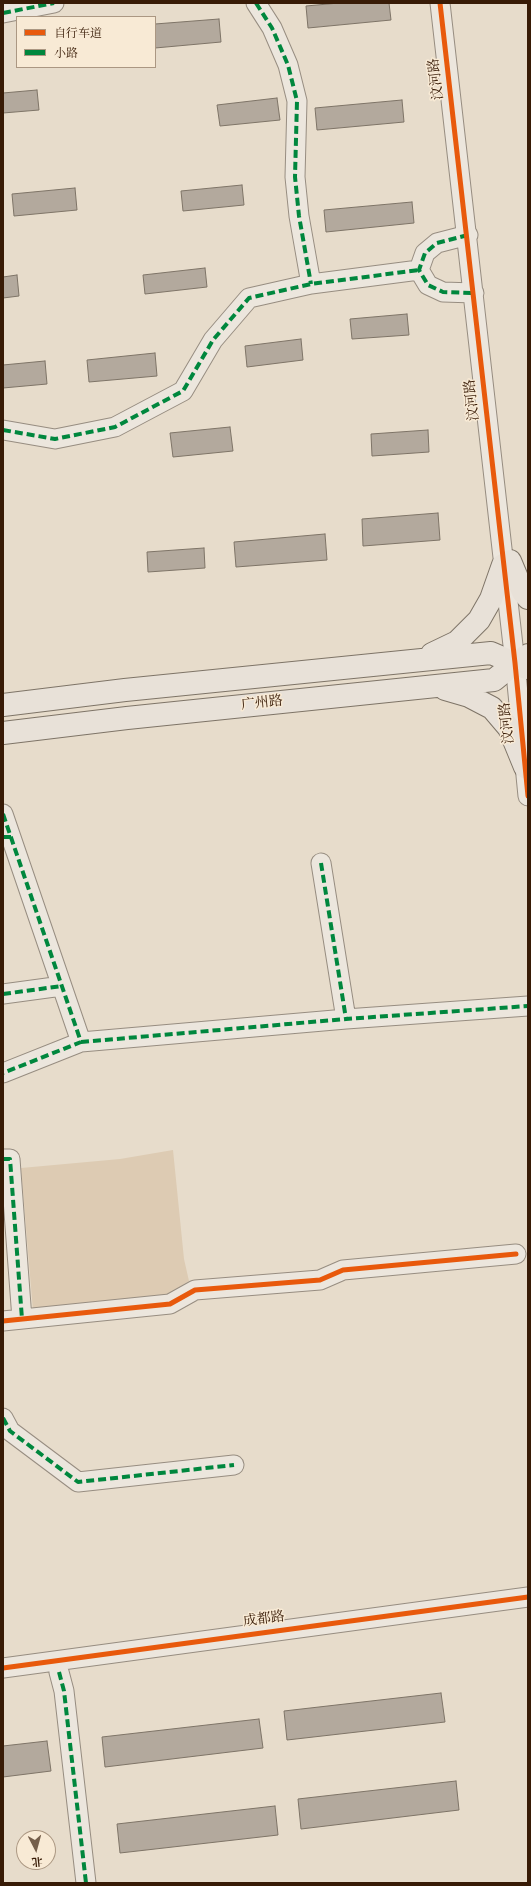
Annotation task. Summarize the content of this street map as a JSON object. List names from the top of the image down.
{
  "streets": {
    "main road": ["广州路"],
    "street": ["汶河路", "成都路"]
  },
  "crossings": [
    ["汶河路", "广州路"]
  ],
  "legend": ["自行车道", "小路"],
  "north": "bottom"
}
